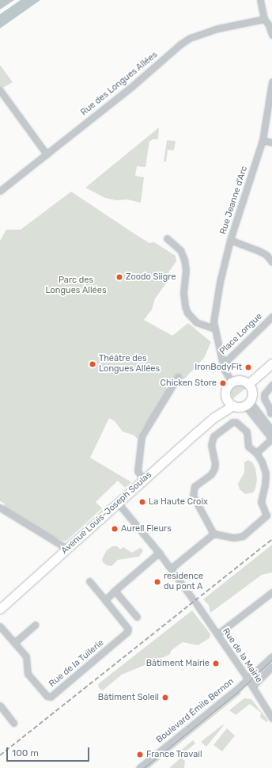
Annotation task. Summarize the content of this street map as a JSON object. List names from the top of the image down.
{
  "streets": {
    "main road": ["Avenue Louis-Joseph Soulas"],
    "street": [
      "Rue des Longues Allées",
      "Rue Jeanne d'Arc",
      "Place Longue",
      "Rue de la Mairie",
      "Rue de la Tuilerie",
      "Boulevard Émile Bernon"
    ]
  },
  "crossings": [
    ["Avenue Louis-Joseph Soulas", "Rue de la Mairie"],
    ["Rue de la Mairie", "Boulevard Émile Bernon"]
  ],
  "parks": ["Parc des Longues Allées"],
  "places": [
    "Zoodo Siigre",
    "Théâtre des Longues Allées",
    "IronBodyFit",
    "Chicken Store",
    "La Haute Croix",
    "Aurell Fleurs",
    "residence du pont A",
    "Bâtiment Mairie",
    "Bâtiment Soleil",
    "France Travail"
  ],
  "scale_bar": "100 m"
}
